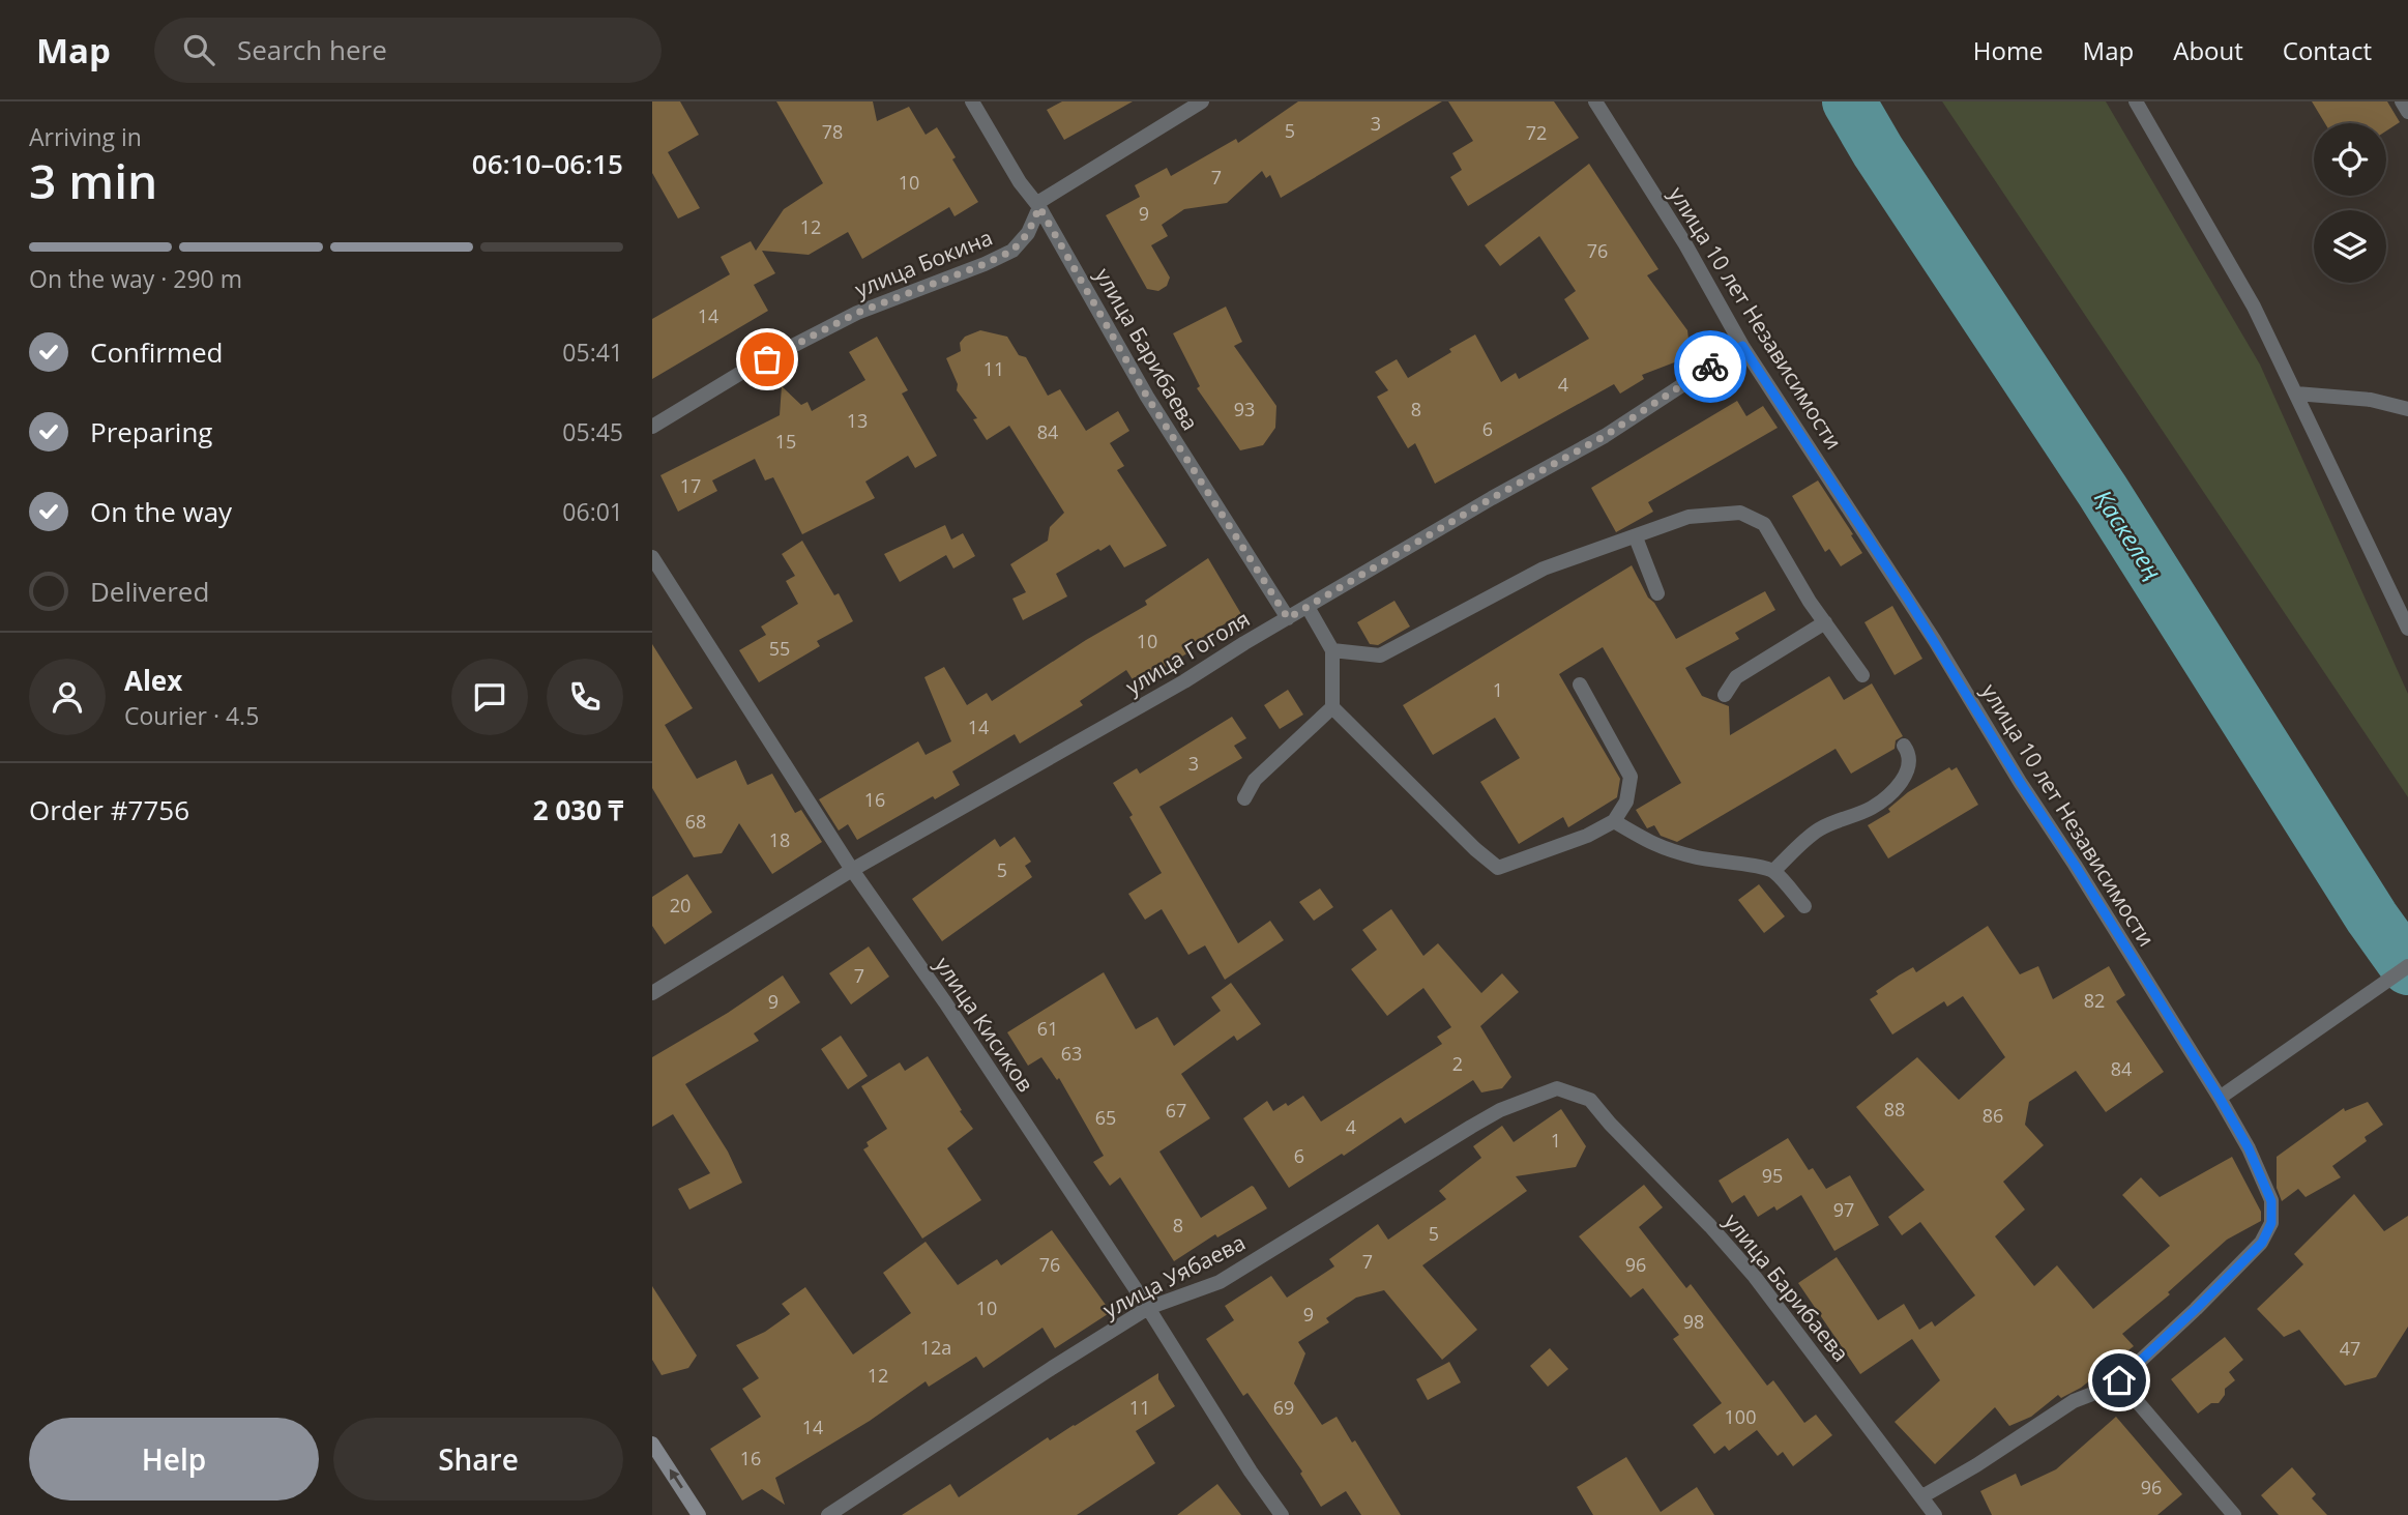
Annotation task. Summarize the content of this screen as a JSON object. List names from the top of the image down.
{
  "streets": {
    "street": [
      "улица Бокина",
      "улица 10 лет Независимости",
      "улица Барибаева",
      "улица Гоголя",
      "улица Кисиков",
      "улица Уябаева"
    ]
  },
  "crossings": [
    ["улица Бокина", "улица Барибаева"],
    ["улица 10 лет Независимости", "улица Барибаева"],
    ["улица 10 лет Независимости", "улица Гоголя"],
    ["улица Барибаева", "улица Гоголя"],
    ["улица Барибаева", "улица Уябаева"],
    ["улица Гоголя", "улица Кисиков"],
    ["улица Кисиков", "улица Уябаева"]
  ],
  "water": ["Қаскелең"],
  "house_numbers": [
    "3",
    "5",
    "78",
    "72",
    "7",
    "10",
    "9",
    "12",
    "76",
    "14",
    "11",
    "4",
    "93",
    "8",
    "13",
    "6",
    "84",
    "15",
    "17",
    "10",
    "55",
    "1",
    "14",
    "3",
    "16",
    "68",
    "18",
    "5",
    "20",
    "7",
    "82",
    "9",
    "61",
    "63",
    "2",
    "84",
    "88",
    "67",
    "86",
    "65",
    "4",
    "1",
    "6",
    "95",
    "97",
    "8",
    "5",
    "7",
    "76",
    "96",
    "10",
    "9",
    "98",
    "12а",
    "47",
    "12",
    "11",
    "69",
    "100",
    "14",
    "16",
    "96"
  ],
  "page": {
    "header": "Map",
    "search": "Search here",
    "nav": [
      "Home",
      "Map",
      "About",
      "Contact"
    ],
    "heading": ["3 min", "Arriving in", "06:10–06:15"],
    "panel": [
      "Alex",
      "Courier · 4.5",
      "Order #7756",
      "2 030 ₸"
    ],
    "bar": "On the way · 290 m",
    "list": [
      ["Confirmed", "05:41"],
      ["Preparing", "05:45"],
      ["On the way", "06:01"],
      "Delivered"
    ],
    "buttons": ["Help", "Share"]
  }
}
